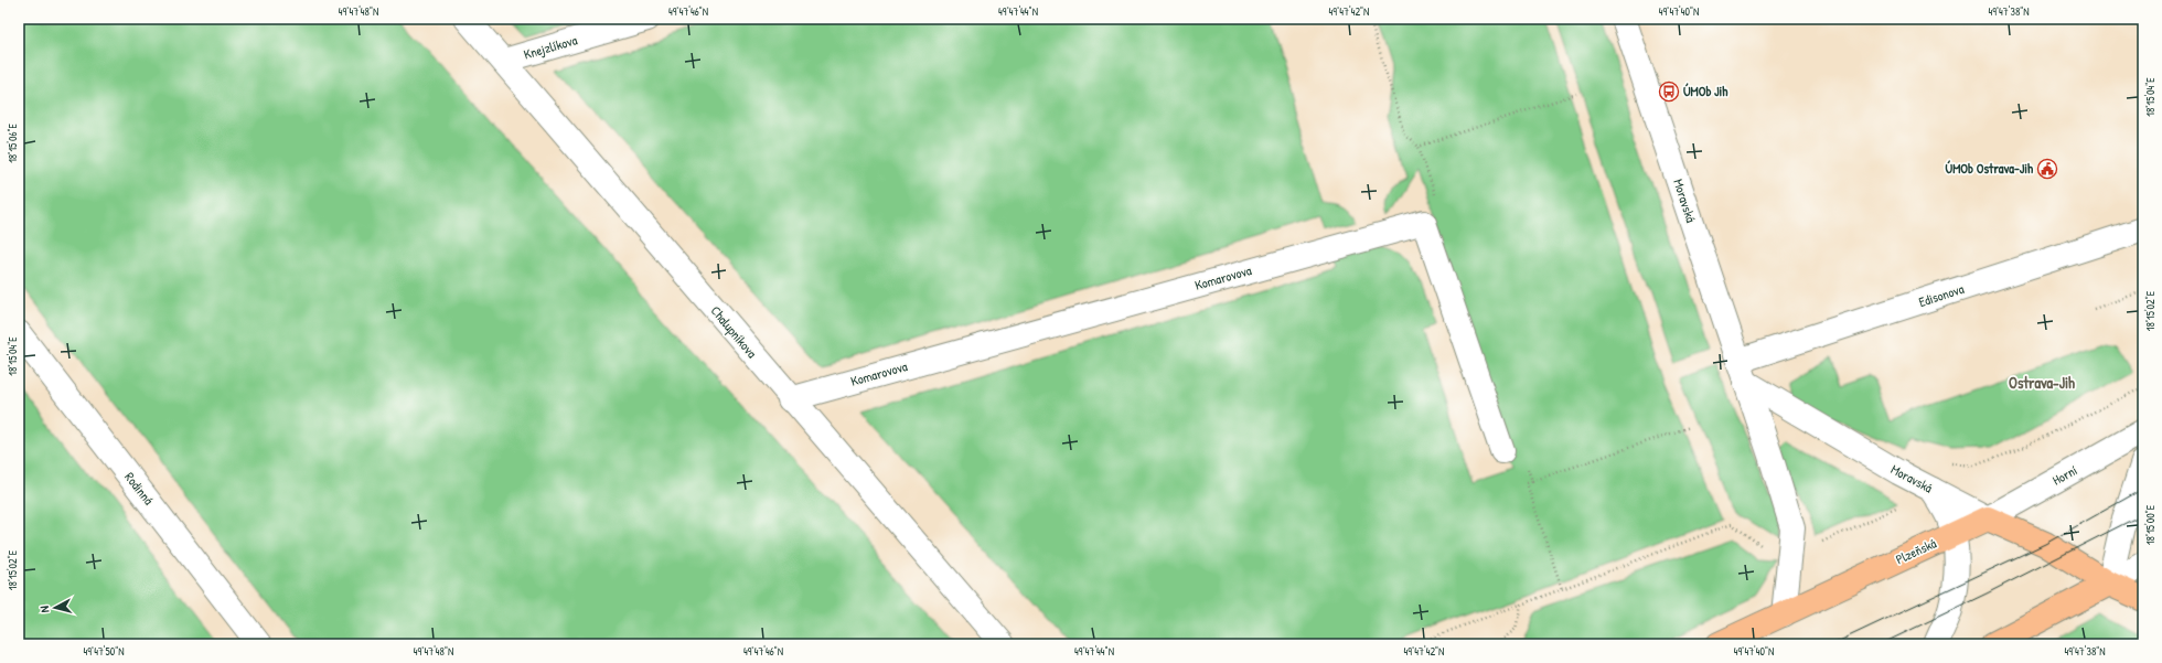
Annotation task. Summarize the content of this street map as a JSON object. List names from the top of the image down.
{
  "streets": {
    "main road": ["Plzeňská"],
    "street": [
      "Knejzlíkova",
      "Moravská",
      "Komarovova",
      "Edisonova",
      "Chalupníkova",
      "Horní",
      "Rodinná"
    ]
  },
  "crossings": [
    ["Knejzlíkova", "Chalupníkova"],
    ["Moravská", "Edisonova"],
    ["Moravská", "Horní"],
    ["Moravská", "Plzeňská"],
    ["Komarovova", "Chalupníkova"],
    ["Horní", "Plzeňská"]
  ],
  "districts": ["Ostrava-Jih"],
  "places": {
    "bus stop": ["ÚMOb Jih"],
    "public building": ["ÚMOb Ostrava-Jih"]
  },
  "north": "left",
  "coordinates": [
    "49°47'48\"N",
    "49°47'46\"N",
    "49°47'44\"N",
    "49°47'42\"N",
    "49°47'40\"N",
    "49°47'38\"N",
    "18°15'04\"E",
    "18°15'06\"E",
    "18°15'02\"E",
    "18°15'00\"E",
    "49°47'50\"N"
  ]
}
